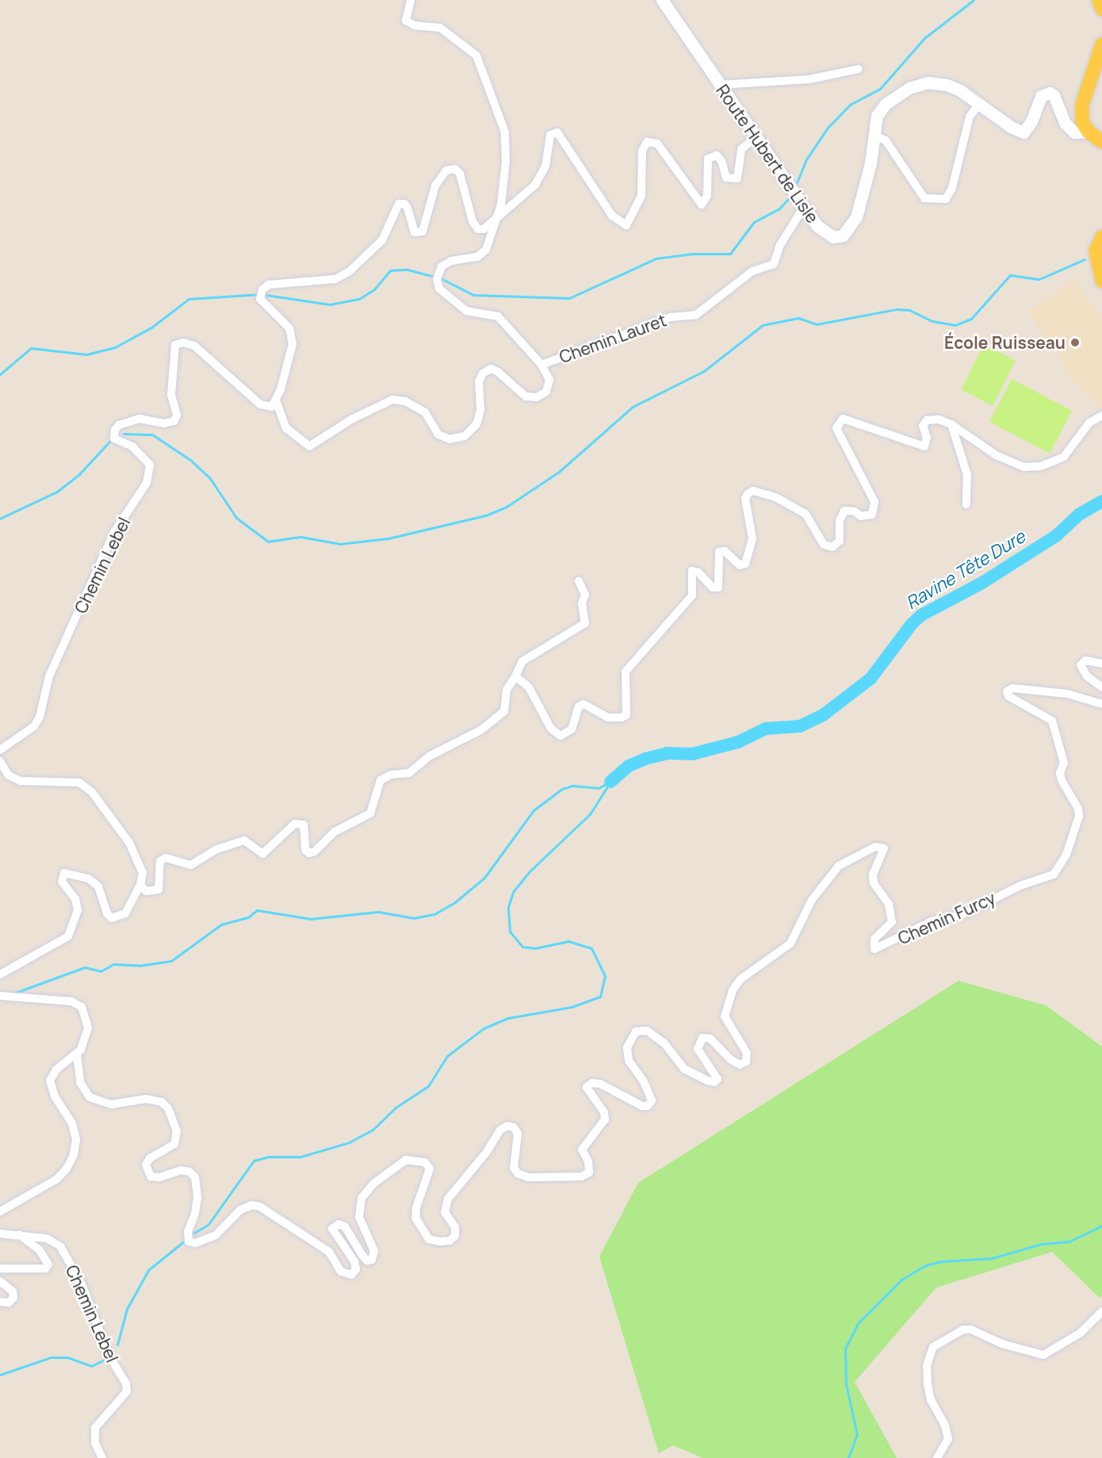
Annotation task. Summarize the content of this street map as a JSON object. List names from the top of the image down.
{
  "streets": {
    "main road": ["Route Hubert de Lisle"],
    "street": ["Chemin Lauret", "Chemin Lebel", "Chemin Furcy"]
  },
  "crossings": [
    ["Route Hubert de Lisle", "Chemin Lauret"],
    ["Chemin Lauret", "Chemin Lebel"]
  ],
  "water": ["Ravine Tête Dure"],
  "places": ["École Ruisseau"]
}
